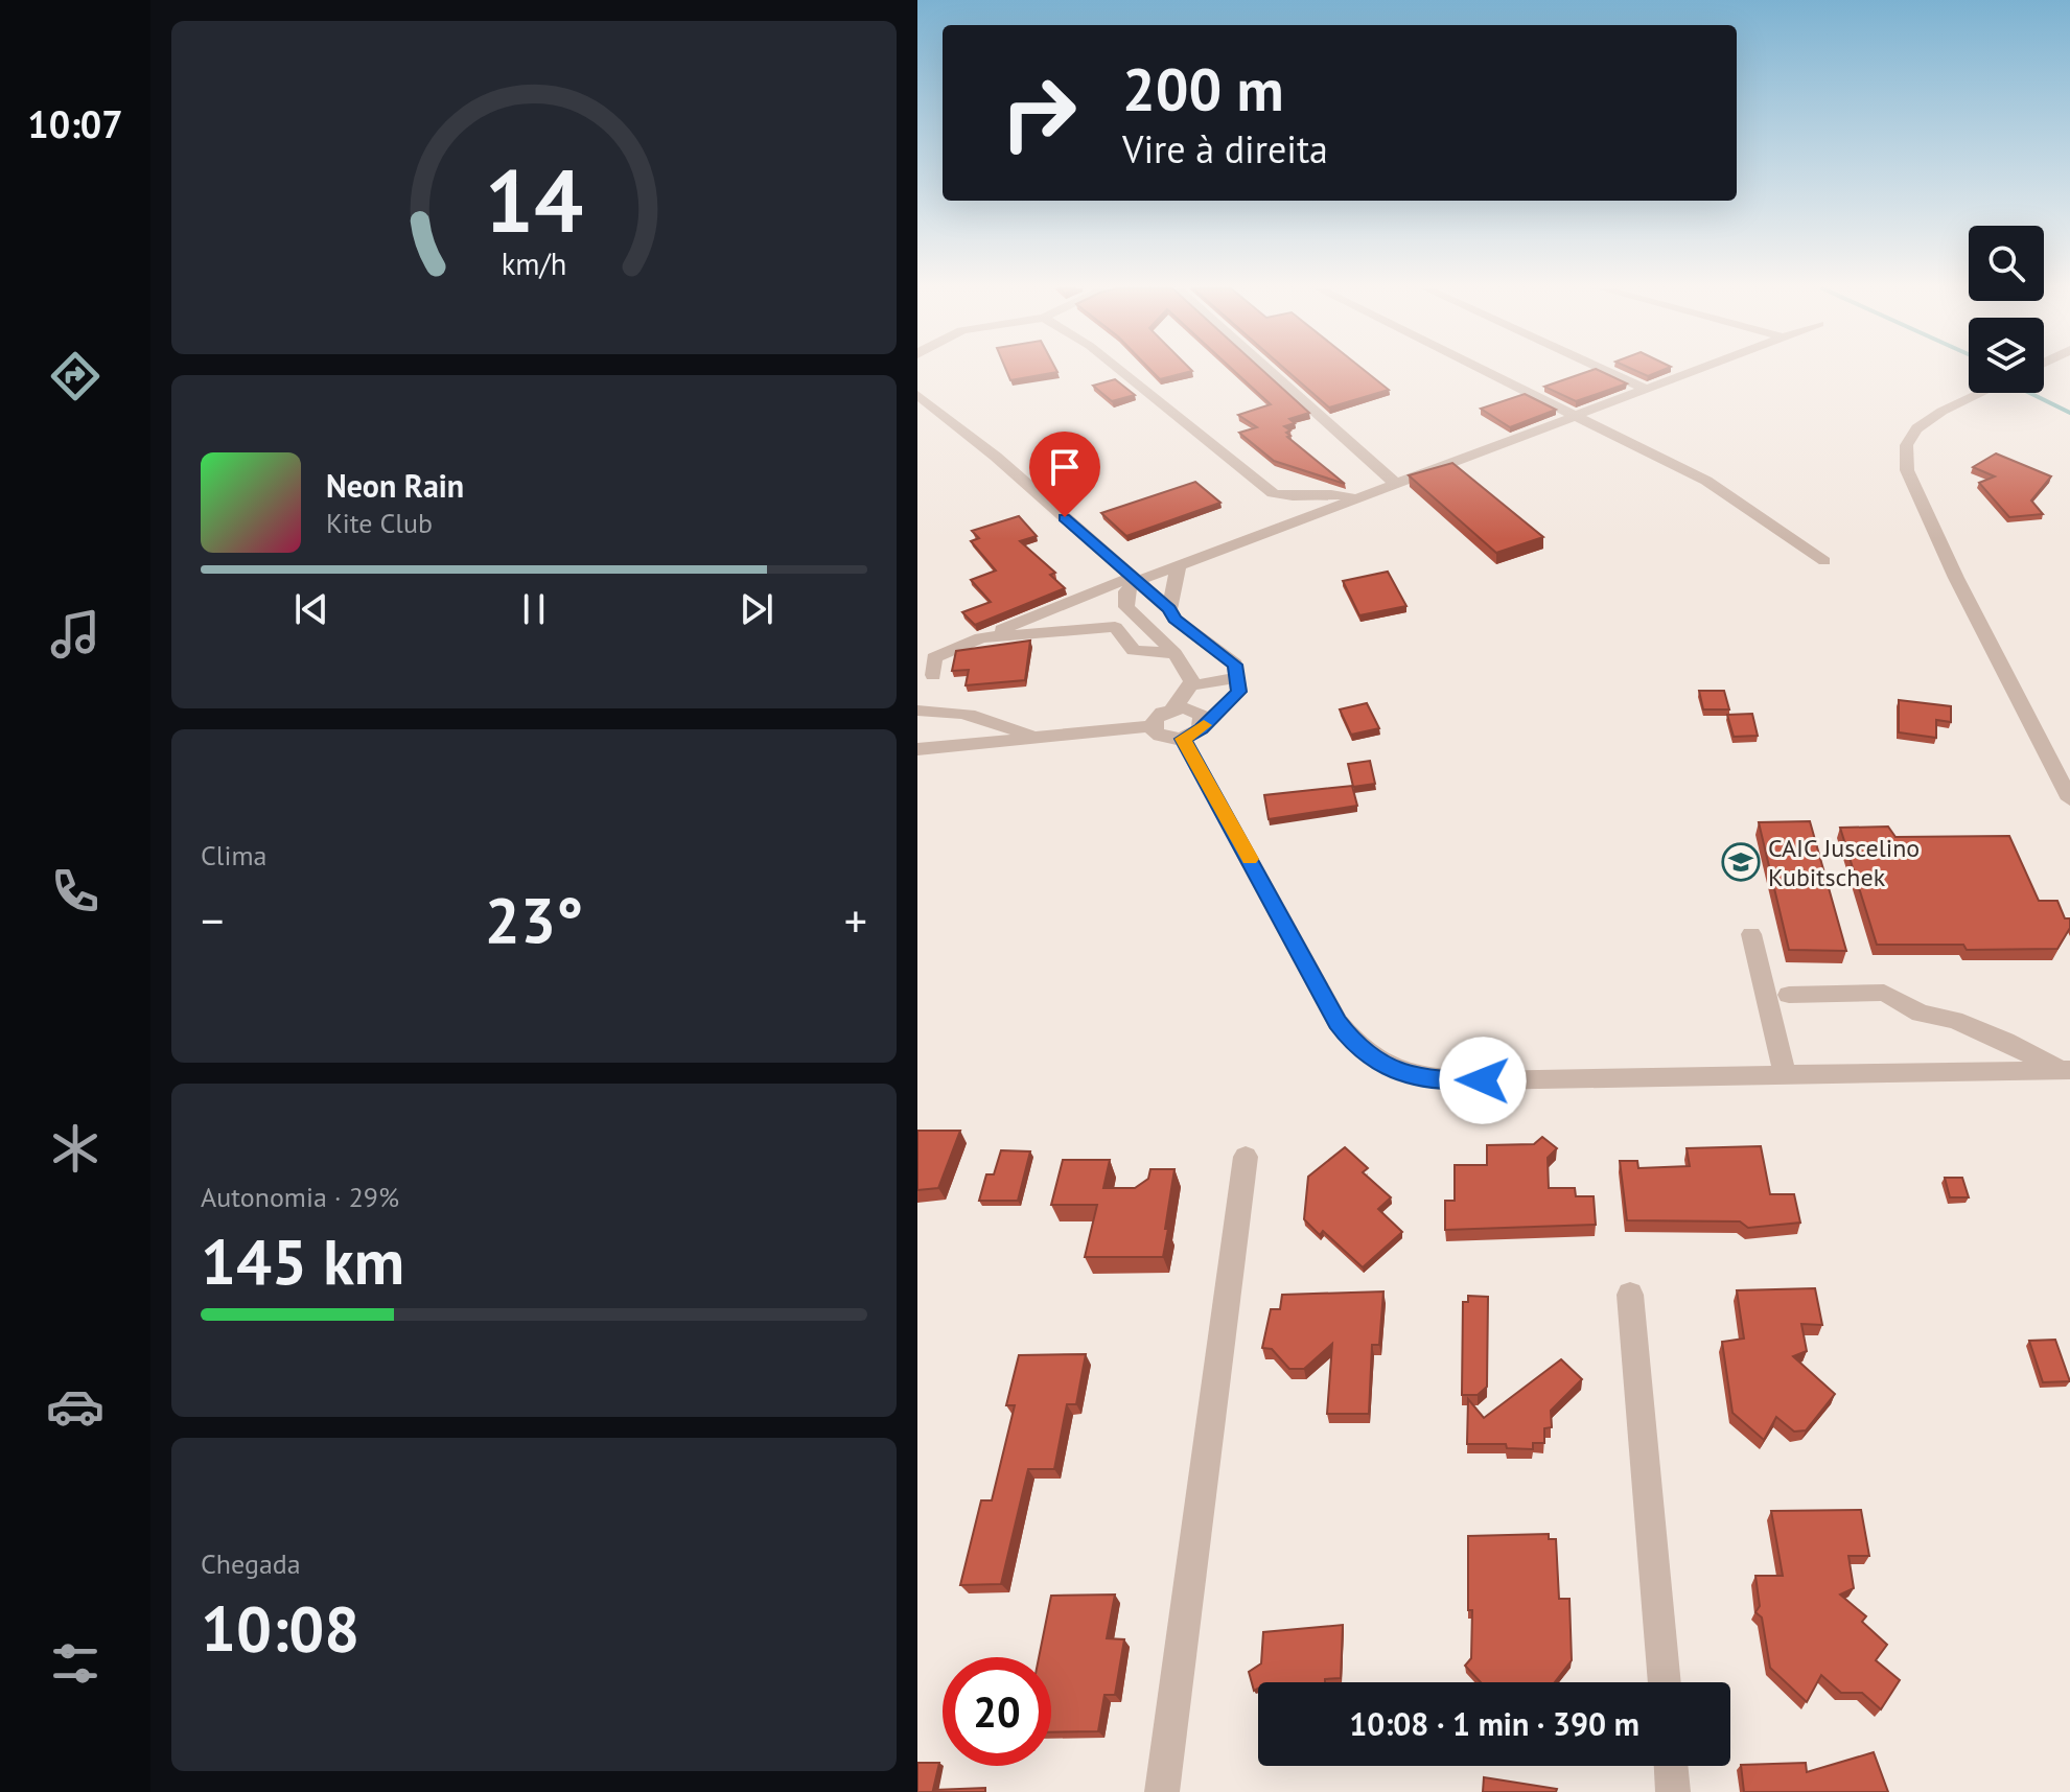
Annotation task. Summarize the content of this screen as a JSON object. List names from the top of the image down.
{
  "places": {
    "school or university": ["CAIC Juscelino Kubitschek"]
  },
  "page": {
    "tabs": "10:07",
    "turn": ["200 m", "Vire à direita"],
    "song": ["Neon Rain", "Kite Club"],
    "tile": [
      "Clima",
      ["Autonomia · 29%", "145 km"],
      ["Chegada", "10:08"]
    ],
    "heat": ["−", "23°", "+"],
    "limit": "20",
    "trip": "10:08 · 1 min · 390 m",
    "gauge": ["14", "km/h"]
  }
}
